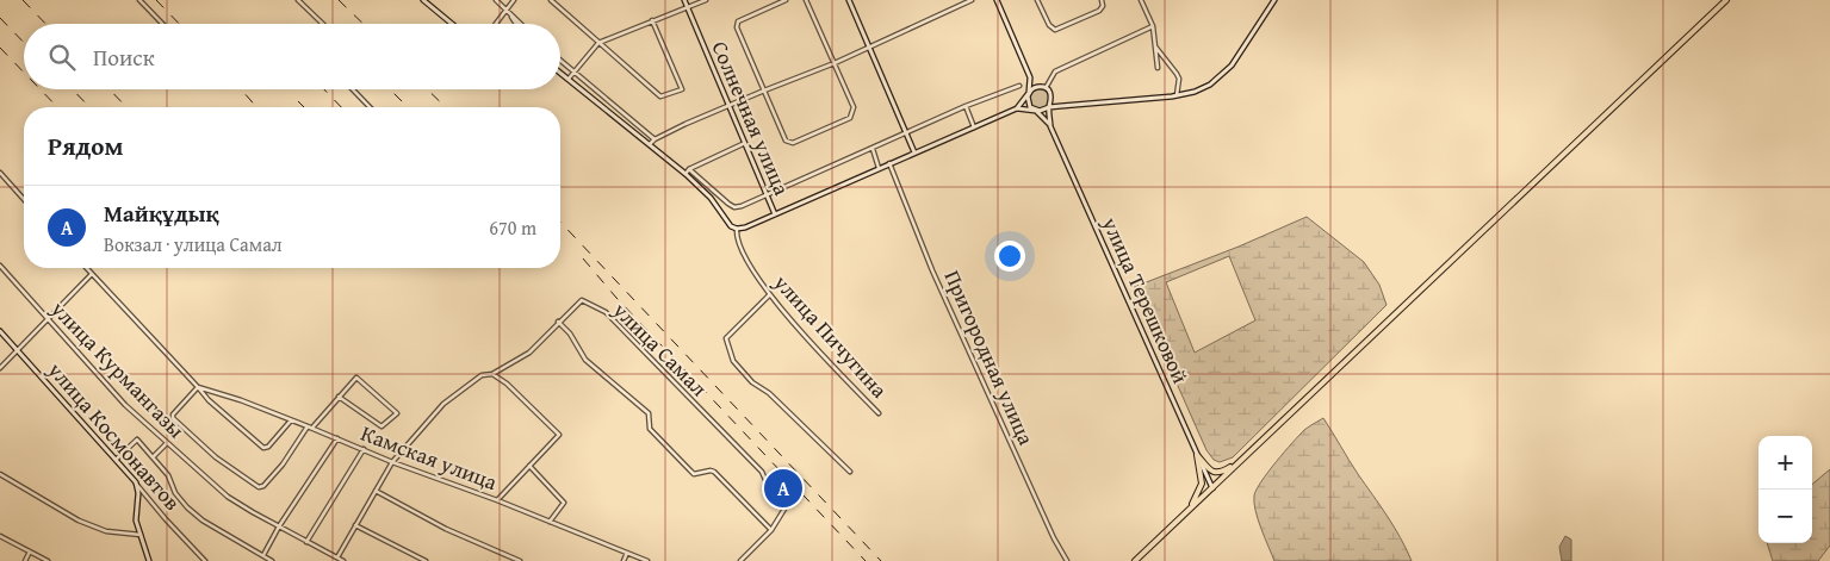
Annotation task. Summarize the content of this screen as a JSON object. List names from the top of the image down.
{
  "streets": {
    "street": [
      "Солнечная улица",
      "улица Терешковой",
      "улица Пичугина",
      "улица Самал",
      "Пригородная улица",
      "улица Курмангазы",
      "улица Космонавтов",
      "Камская улица"
    ]
  },
  "page": {
    "search": "Поиск",
    "heading": "Рядом",
    "list": [
      {
        "mark": "A",
        "name": "Майқұдық",
        "note": "Вокзал · улица Самал",
        "value": "670 m"
      }
    ],
    "map_buttons": ["+", "−"],
    "pins": "A"
  }
}
